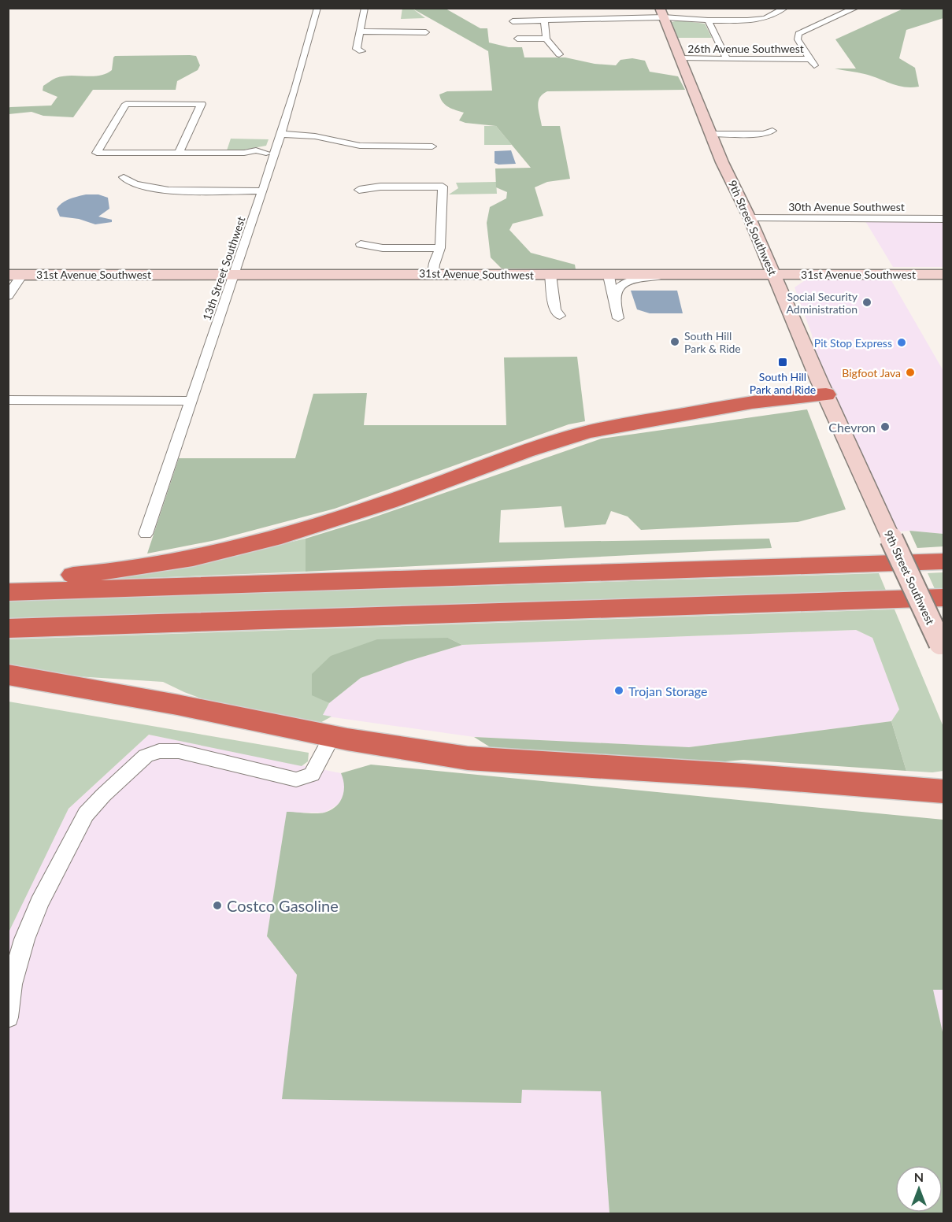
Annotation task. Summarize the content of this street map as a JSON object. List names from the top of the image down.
{
  "streets": {
    "main road": ["9th Street Southwest", "31st Avenue Southwest"],
    "street": ["26th Avenue Southwest", "30th Avenue Southwest", "13th Street Southwest"]
  },
  "crossings": [
    ["26th Avenue Southwest", "9th Street Southwest"],
    ["30th Avenue Southwest", "9th Street Southwest"],
    ["9th Street Southwest", "31st Avenue Southwest"],
    ["13th Street Southwest", "31st Avenue Southwest"]
  ],
  "places": {
    "other": [
      "Social Security Administration",
      "South Hill Park & Ride",
      "Pit Stop Express",
      "Bigfoot Java",
      "Chevron",
      "Trojan Storage",
      "Costco Gasoline"
    ],
    "transit": ["South Hill Park and Ride"]
  },
  "north": "top"
}
